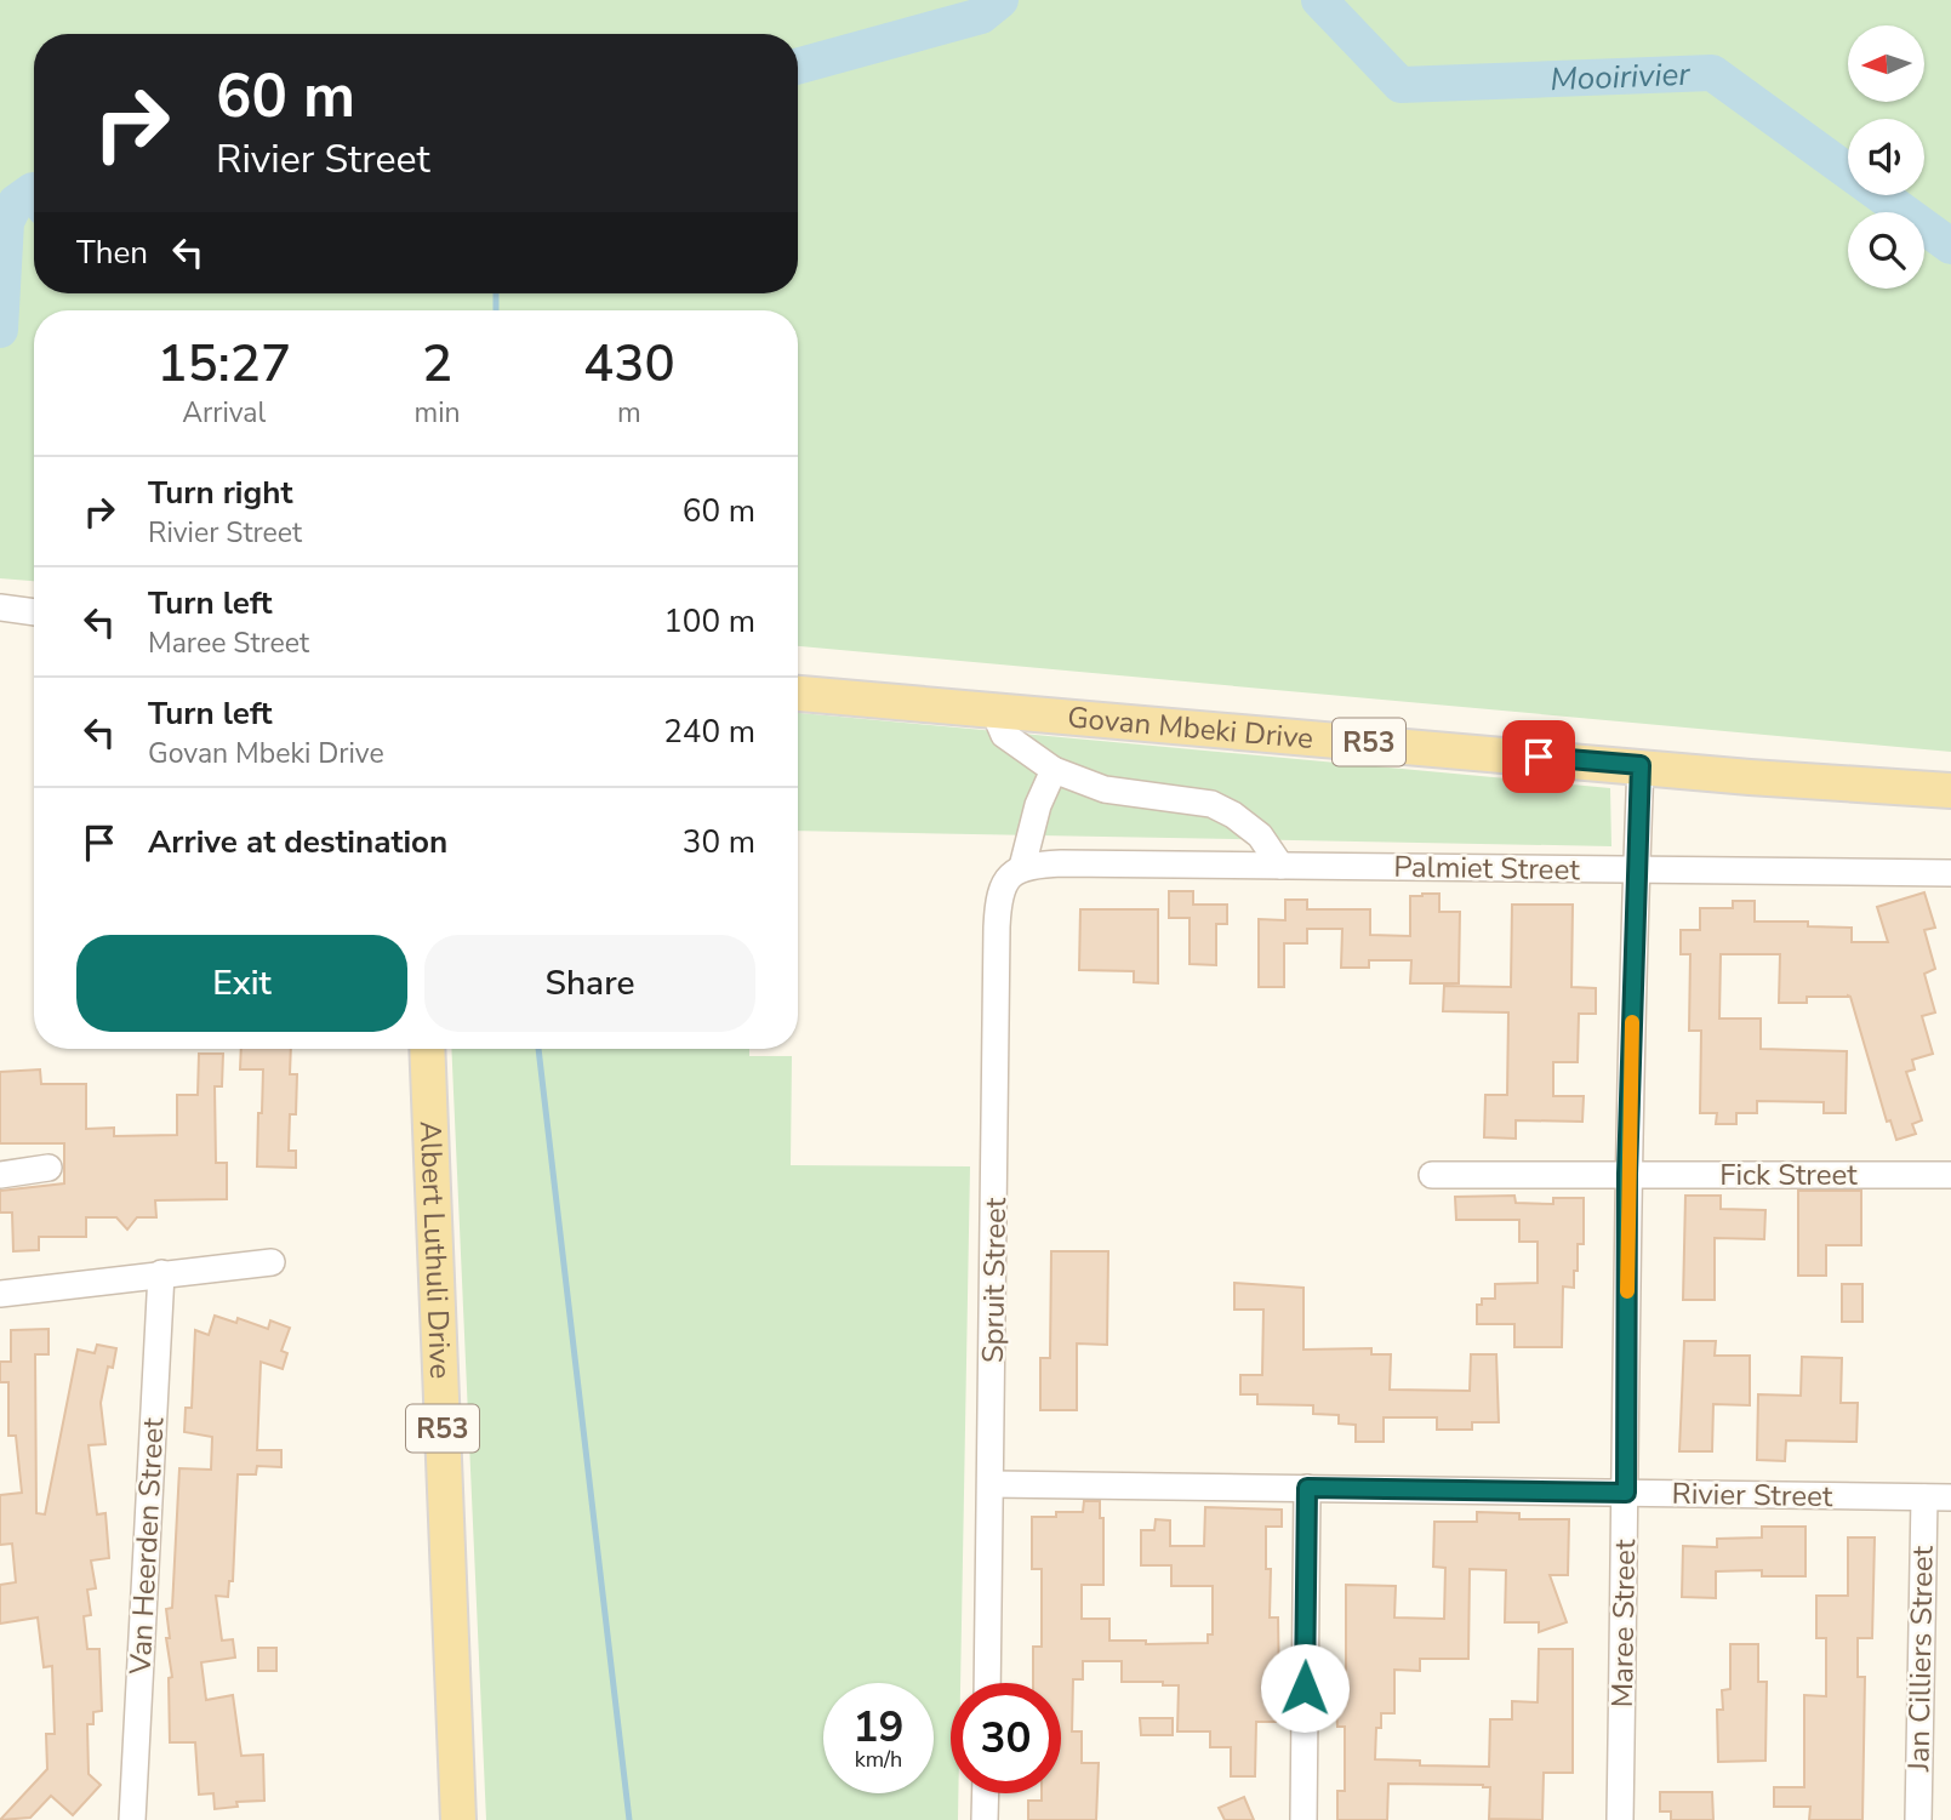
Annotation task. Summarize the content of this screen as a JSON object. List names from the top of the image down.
{
  "streets": {
    "main road": ["Govan Mbeki Drive", "R53", "Albert Luthuli Drive"],
    "street": [
      "Palmiet Street",
      "Fick Street",
      "Spruit Street",
      "Rivier Street",
      "Van Heerden Street",
      "Maree Street",
      "Jan Cilliers Street"
    ]
  },
  "crossings": [
    ["Govan Mbeki Drive", "Maree Street"],
    ["Palmiet Street", "Spruit Street"],
    ["Palmiet Street", "Maree Street"],
    ["Fick Street", "Maree Street"],
    ["Spruit Street", "Rivier Street"],
    ["Rivier Street", "Maree Street"],
    ["Rivier Street", "Jan Cilliers Street"]
  ],
  "water": ["Mooirivier"],
  "north": "left",
  "page": {
    "turn": ["60 m", "Rivier Street"],
    "then": "Then",
    "eta": [
      "15:27",
      "Arrival",
      "2",
      "min",
      "430",
      "m"
    ],
    "list": [
      {
        "name": "Turn right",
        "note": "Rivier Street",
        "value": "60 m"
      },
      {
        "name": "Turn left",
        "note": "Maree Street",
        "value": "100 m"
      },
      {
        "name": "Turn left",
        "note": "Govan Mbeki Drive",
        "value": "240 m"
      },
      {
        "name": "Arrive at destination",
        "value": "30 m"
      }
    ],
    "buttons": ["Exit", "Share"],
    "speed": "19 km/h",
    "limit": "30"
  }
}
